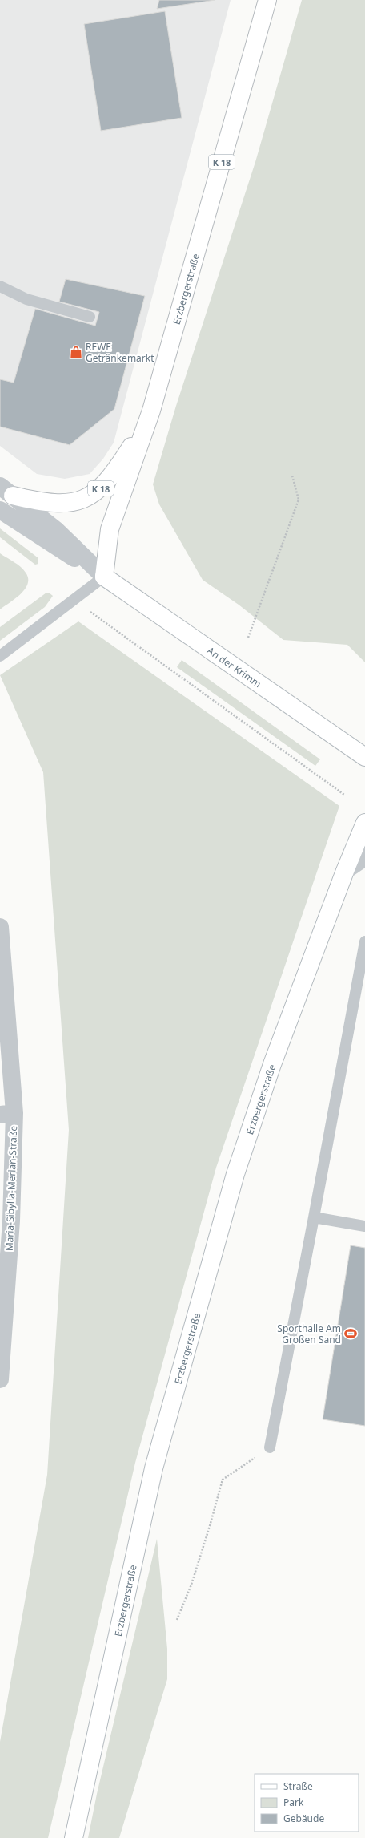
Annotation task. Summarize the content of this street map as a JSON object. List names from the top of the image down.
{
  "streets": {
    "main road": ["K 18", "Erzbergerstraße", "An der Krimm"],
    "street": ["Maria-Sibylla-Merian-Straße"]
  },
  "crossings": [
    ["K 18", "Erzbergerstraße"],
    ["K 18", "An der Krimm"],
    ["Erzbergerstraße", "An der Krimm"]
  ],
  "places": {
    "shop": ["REWE Getränkemarkt"],
    "sports": ["Sporthalle Am Großen Sand"]
  },
  "legend": ["Straße", "Park", "Gebäude"]
}
